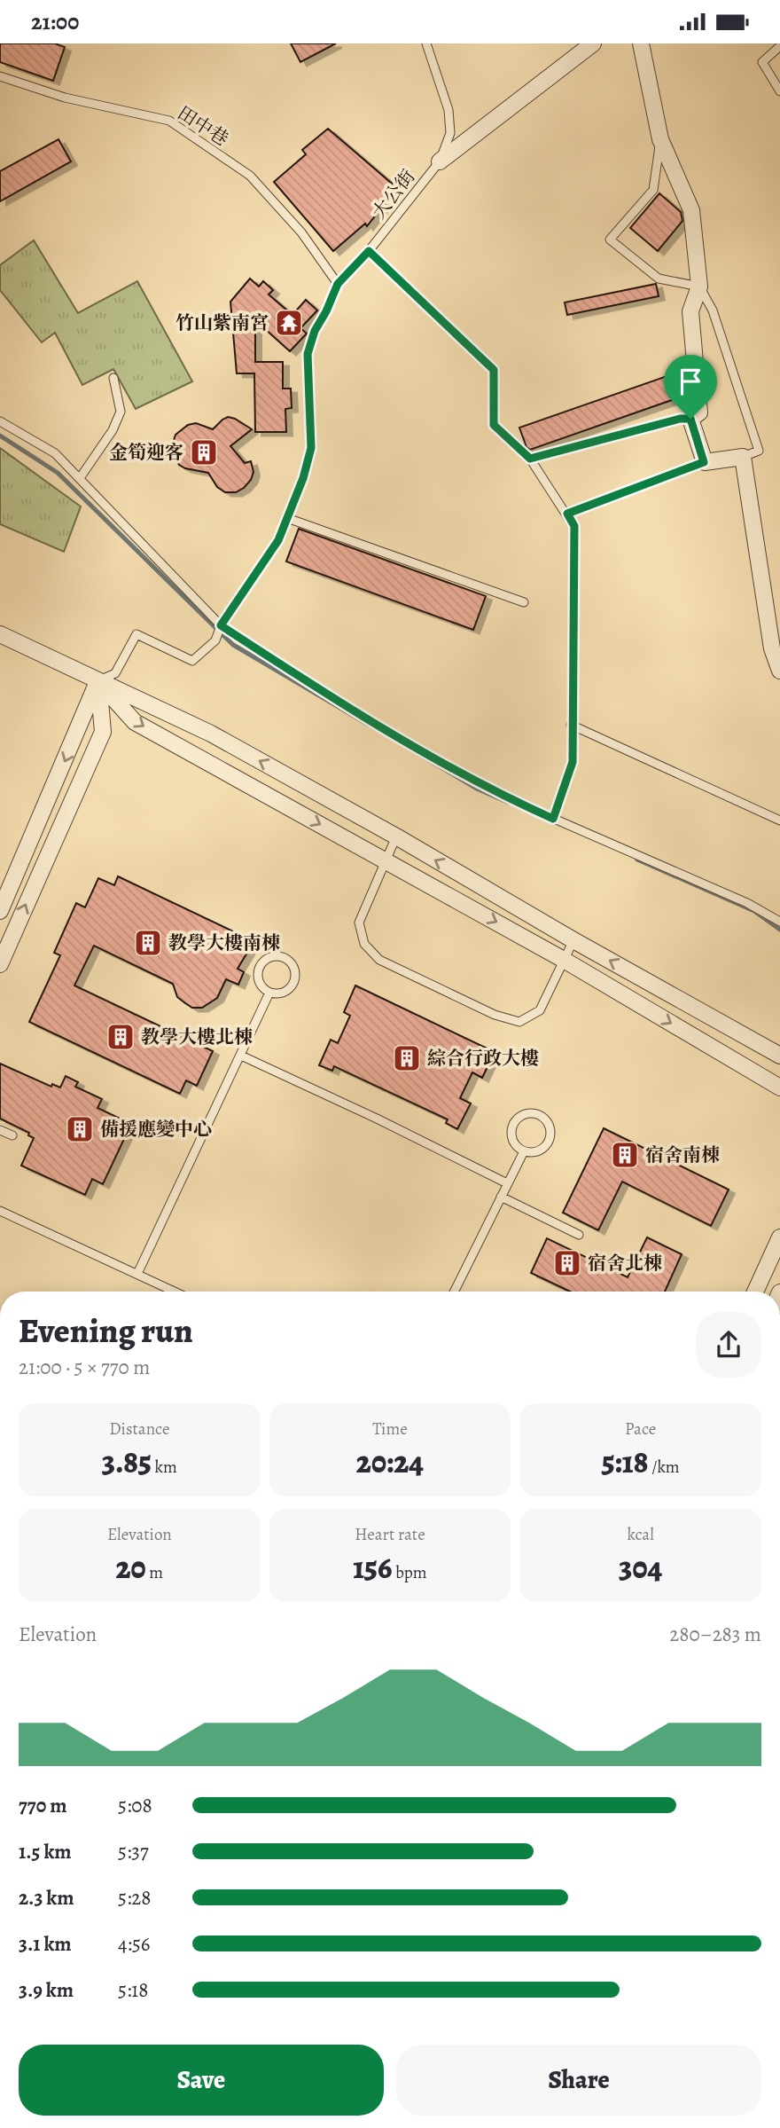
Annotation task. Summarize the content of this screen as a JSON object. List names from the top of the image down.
{
  "streets": {
    "lane": ["田中巷", "大公街"]
  },
  "crossings": [
    ["田中巷", "大公街"]
  ],
  "places": {
    "temple": ["竹山紫南宮"],
    "building": [
      "金筍迎客",
      "教學大樓南棟",
      "教學大樓北棟",
      "綜合行政大樓",
      "備援應變中心",
      "宿舍南棟",
      "宿舍北棟"
    ]
  },
  "page": {
    "status": "21:00",
    "heading": ["Evening run", "21:00 · 5 × 770 m"],
    "stats": [
      ["Distance", "3.85 km"],
      ["Time", "20:24"],
      ["Pace", "5:18 /km"],
      ["Elevation", "20 m"],
      ["Heart rate", "156 bpm"],
      ["kcal", "304"]
    ],
    "chart": ["Elevation", "280–283 m"],
    "list": [
      {
        "name": "770 m",
        "note": "5:08"
      },
      {
        "name": "1.5 km",
        "note": "5:37"
      },
      {
        "name": "2.3 km",
        "note": "5:28"
      },
      {
        "name": "3.1 km",
        "note": "4:56"
      },
      {
        "name": "3.9 km",
        "note": "5:18"
      }
    ],
    "buttons": ["Save", "Share"]
  }
}
